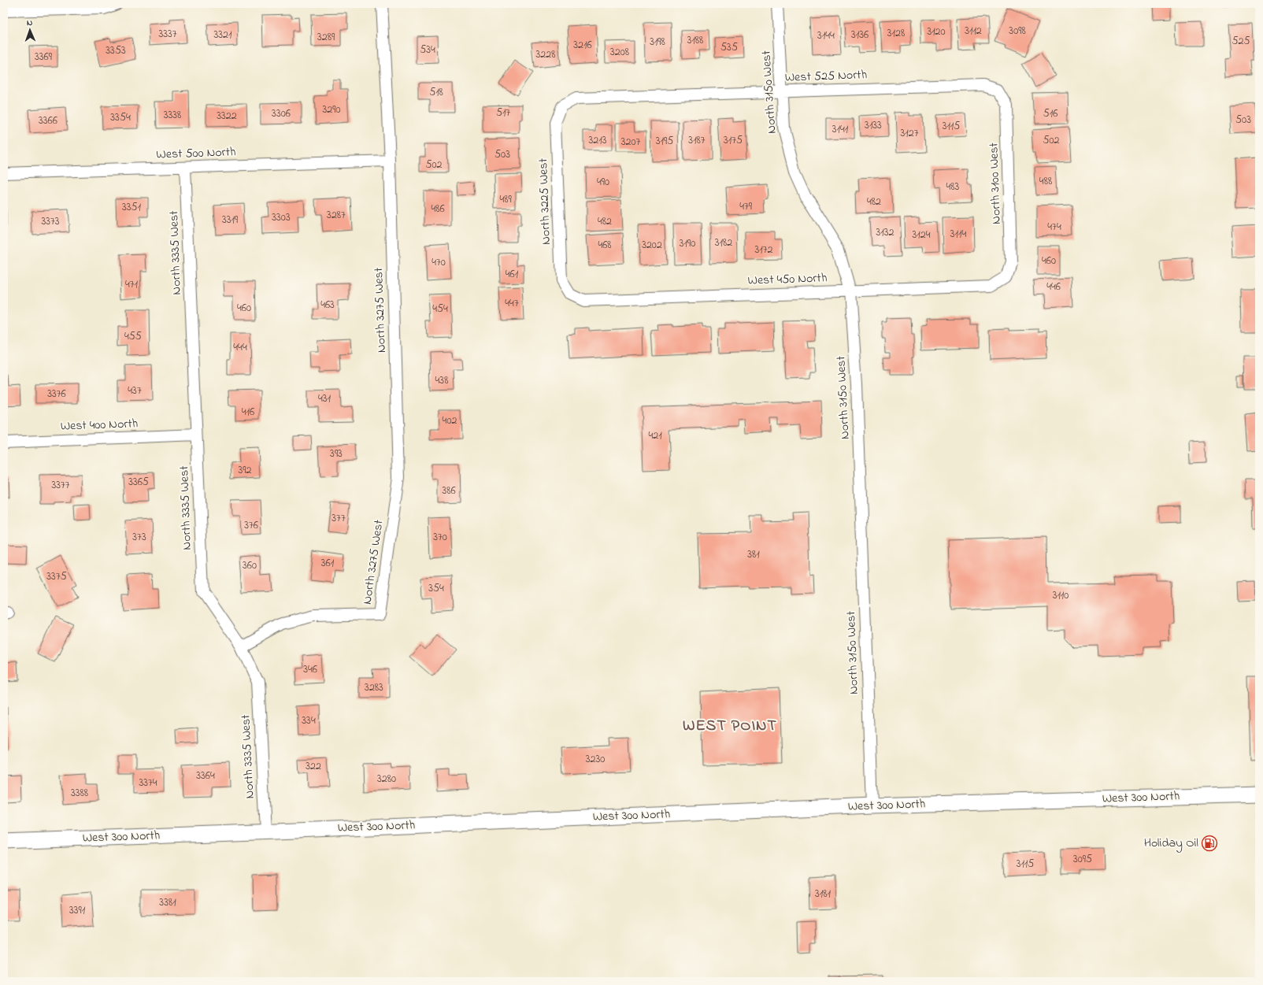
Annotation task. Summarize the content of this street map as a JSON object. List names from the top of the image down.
{
  "streets": {
    "main road": ["West 300 North"],
    "street": [
      "West 525 North",
      "North 3150 West",
      "West 500 North",
      "North 3100 West",
      "North 3225 West",
      "North 3335 West",
      "West 450 North",
      "North 3275 West",
      "West 400 North"
    ]
  },
  "crossings": [
    ["West 525 North", "North 3150 West"],
    ["West 525 North", "North 3100 West"],
    ["West 525 North", "North 3225 West"],
    ["North 3150 West", "West 450 North"],
    ["North 3150 West", "West 300 North"],
    ["West 500 North", "North 3335 West"],
    ["West 500 North", "North 3275 West"],
    ["North 3100 West", "West 450 North"],
    ["North 3225 West", "West 450 North"],
    ["North 3335 West", "North 3275 West"],
    ["North 3335 West", "West 400 North"],
    ["North 3335 West", "West 300 North"]
  ],
  "districts": ["WEST POINT"],
  "places": {
    "fuel station": ["Holiday Oil"]
  },
  "house_numbers": [
    "3112",
    "3098",
    "3120",
    "3128",
    "3337",
    "3321",
    "3136",
    "3144",
    "3289",
    "3188",
    "525",
    "3198",
    "3216",
    "535",
    "534",
    "3353",
    "3208",
    "3228",
    "3369",
    "518",
    "3290",
    "517",
    "3306",
    "516",
    "3338",
    "3322",
    "3354",
    "503",
    "3366",
    "3133",
    "3115",
    "3141",
    "3127",
    "3213",
    "3187",
    "3175",
    "502",
    "3195",
    "3207",
    "503",
    "502",
    "488",
    "490",
    "483",
    "489",
    "482",
    "479",
    "3351",
    "486",
    "3287",
    "3303",
    "3319",
    "3373",
    "482",
    "474",
    "3132",
    "3114",
    "3124",
    "3182",
    "3190",
    "468",
    "3202",
    "3172",
    "460",
    "470",
    "461",
    "471",
    "446",
    "447",
    "463",
    "460",
    "454",
    "455",
    "444",
    "438",
    "437",
    "3376",
    "431",
    "416",
    "402",
    "421",
    "393",
    "392",
    "3365",
    "3377",
    "386",
    "377",
    "376",
    "373",
    "370",
    "381",
    "361",
    "360",
    "3375",
    "354",
    "3110",
    "346",
    "3283",
    "334",
    "3230",
    "322",
    "3364",
    "3280",
    "3374",
    "3388",
    "3095",
    "3115",
    "3181",
    "3381",
    "3391"
  ],
  "north": "top"
}
